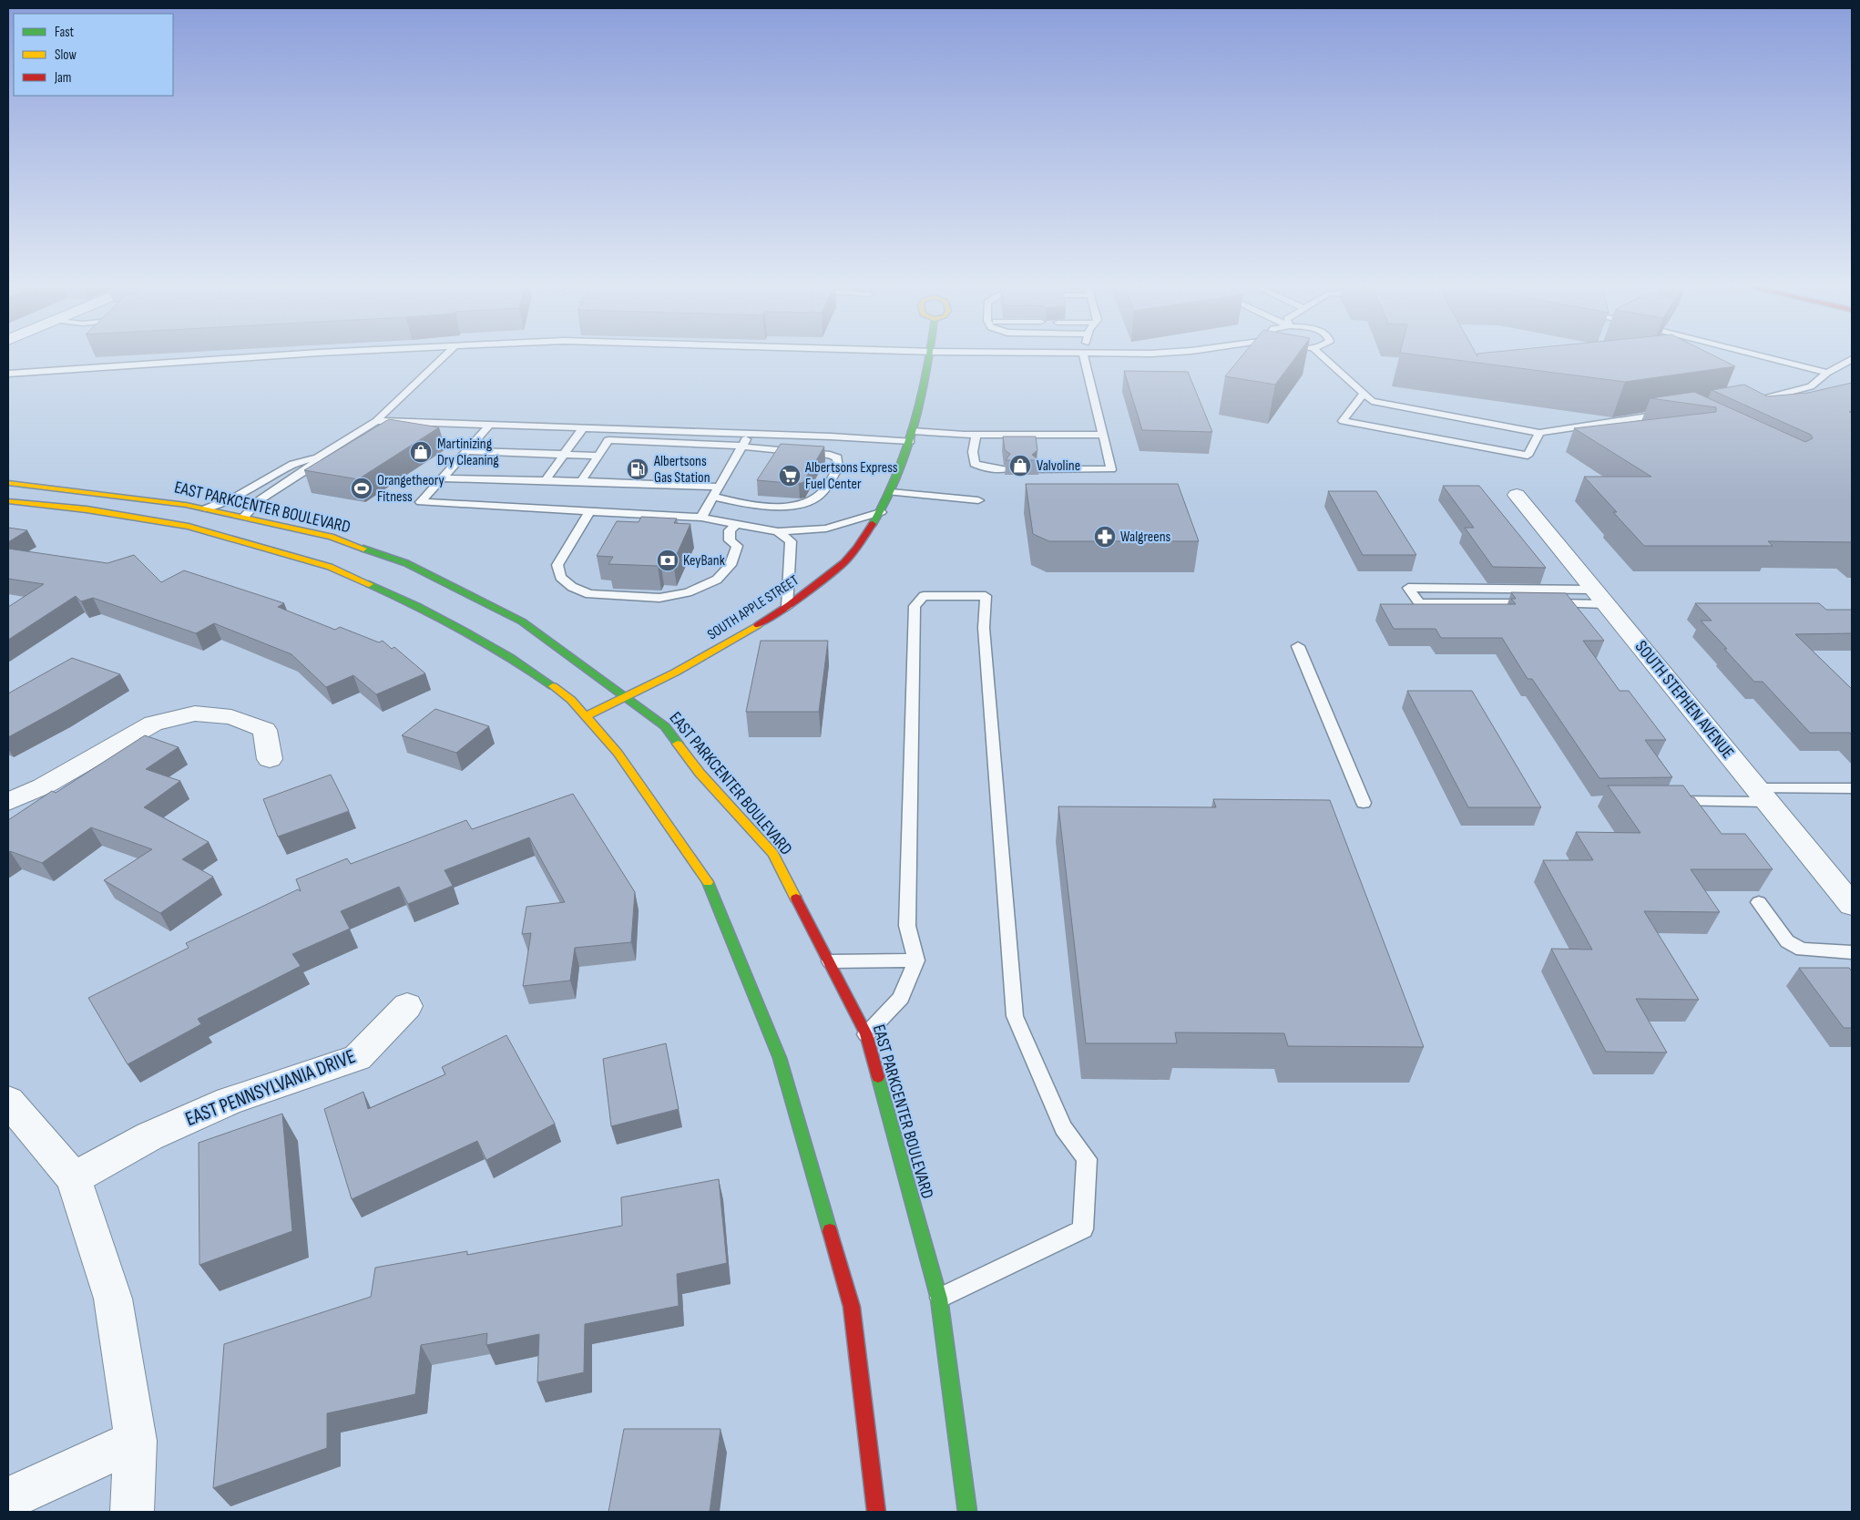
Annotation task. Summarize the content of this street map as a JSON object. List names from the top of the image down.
{
  "streets": {
    "main road": ["EAST PARKCENTER BOULEVARD", "SOUTH APPLE STREET"],
    "street": ["SOUTH STEPHEN AVENUE", "EAST PENNSYLVANIA DRIVE"]
  },
  "crossings": [
    ["EAST PARKCENTER BOULEVARD", "SOUTH APPLE STREET"]
  ],
  "places": {
    "shop": ["Martinizing Dry Cleaning", "Valvoline"],
    "fuel station": ["Albertsons Gas Station"],
    "supermarket": ["Albertsons Express Fuel Center"],
    "sports": ["Orangetheory Fitness"],
    "pharmacy": ["Walgreens"],
    "bank": ["KeyBank"]
  },
  "legend": ["Fast", "Slow", "Jam"]
}
